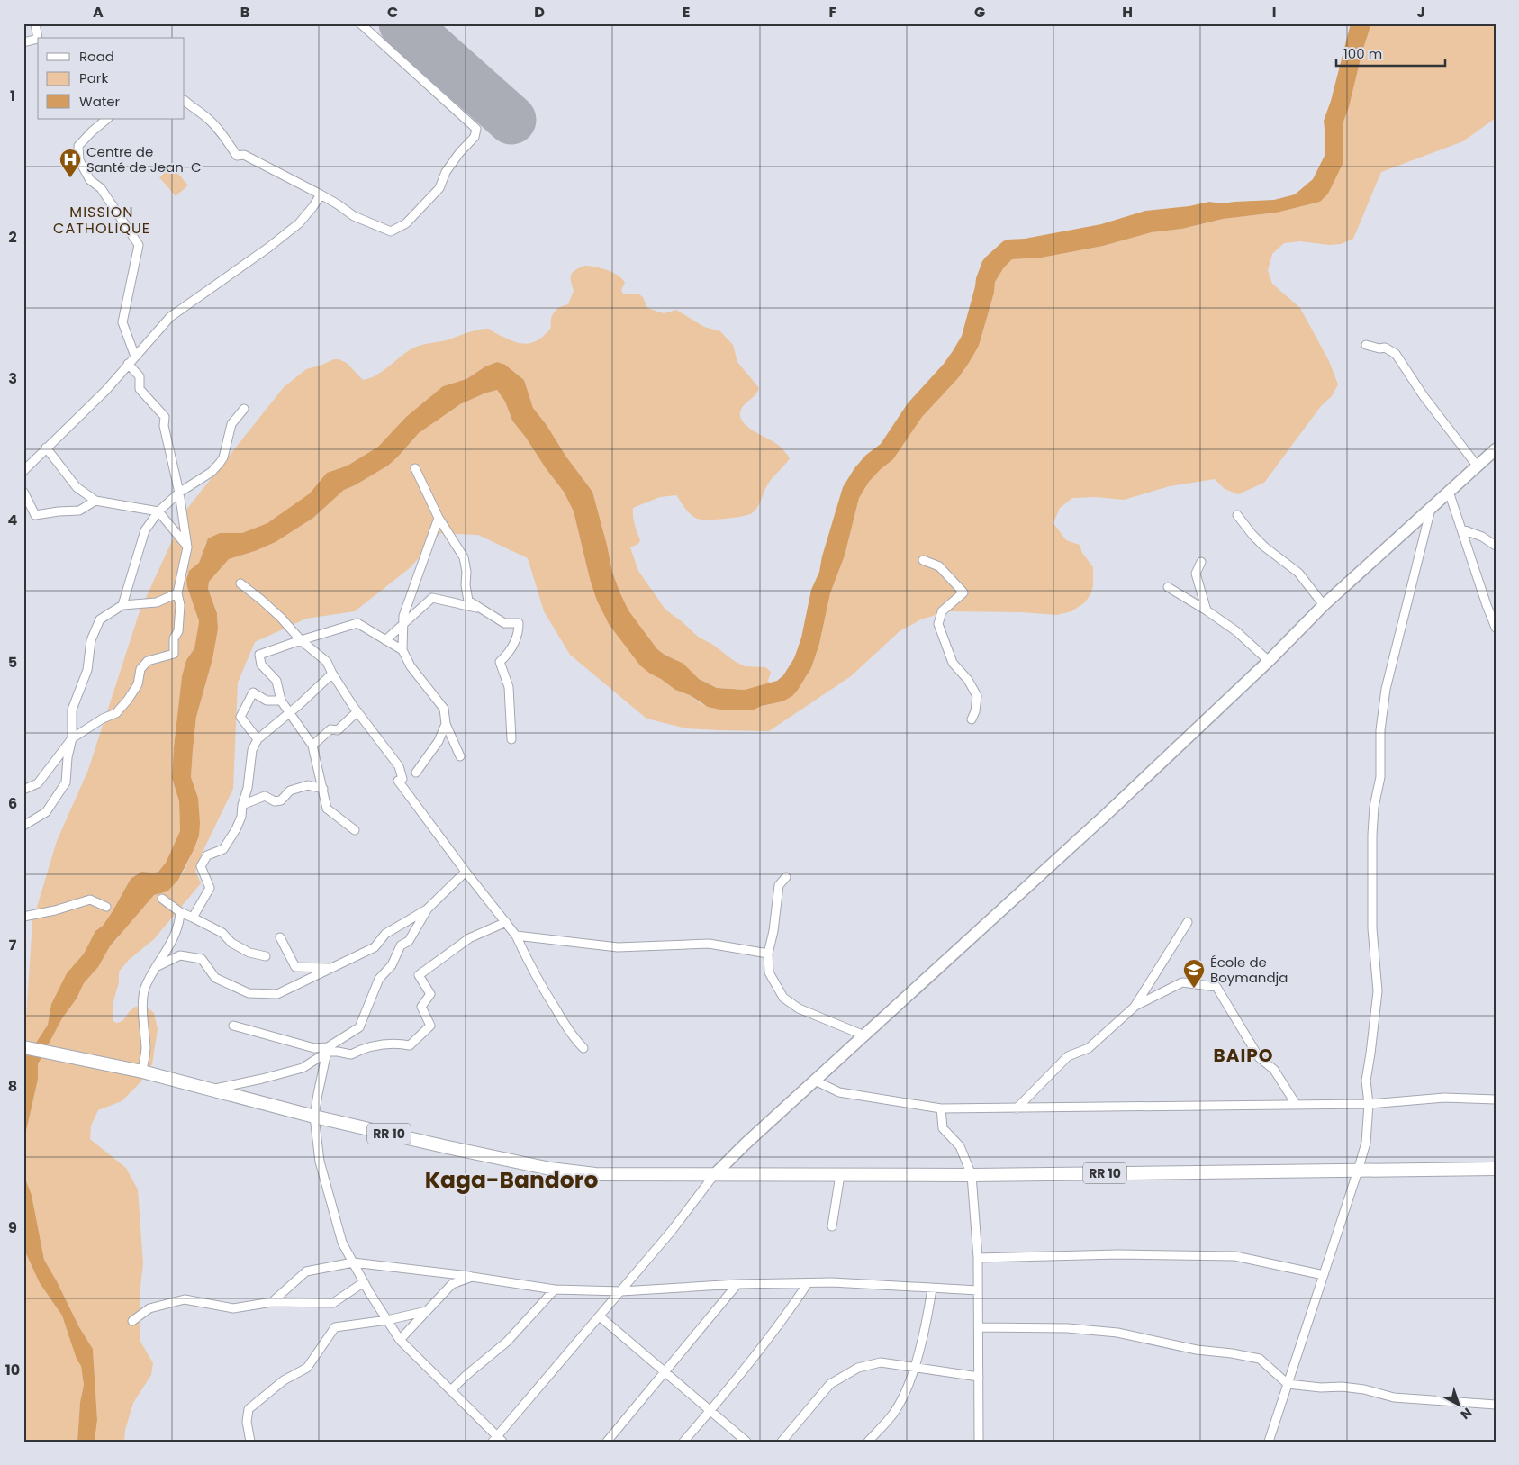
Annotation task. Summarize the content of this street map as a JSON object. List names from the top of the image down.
{
  "streets": {
    "main road": ["RR 10"]
  },
  "districts": ["MISSION CATHOLIQUE", "BAIPO", "Kaga-Bandoro"],
  "places": {
    "hospital": ["Centre de Santé de Jean-C"],
    "school or university": ["École de Boymandja"]
  },
  "legend": ["Road", "Park", "Water"],
  "scale_bar": "100 m",
  "north": "bottom right",
  "grid": {
    "columns": [
      "A",
      "B",
      "C",
      "D",
      "E",
      "F",
      "G",
      "H",
      "I",
      "J"
    ],
    "rows": [
      "1",
      "2",
      "3",
      "4",
      "5",
      "6",
      "7",
      "8",
      "9",
      "10"
    ]
  }
}
